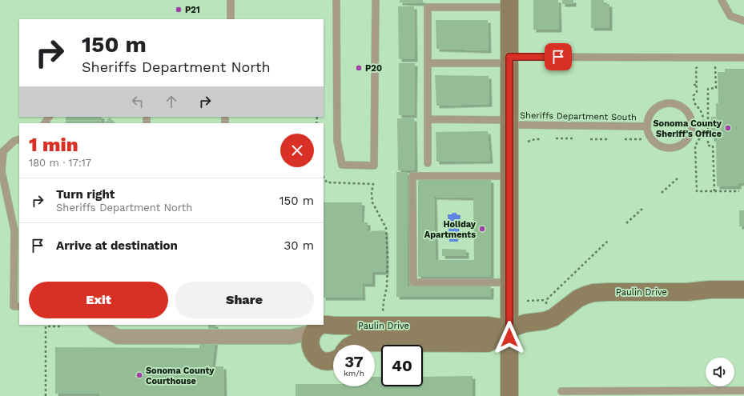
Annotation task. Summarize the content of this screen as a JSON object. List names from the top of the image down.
{
  "streets": {
    "street": ["Paulin Drive"],
    "lane": ["Sheriffs Department South"]
  },
  "places": [
    "P21",
    "P20",
    "Sonoma County Sheriff's Office",
    "Holiday Apartments",
    "Sonoma County Courthouse"
  ],
  "page": {
    "turn": ["150 m", "Sheriffs Department North"],
    "heading": ["1 min", "180 m · 17:17"],
    "list": [
      {
        "name": "Turn right",
        "note": "Sheriffs Department North",
        "value": "150 m"
      },
      {
        "name": "Arrive at destination",
        "value": "30 m"
      }
    ],
    "buttons": ["Exit", "Share"],
    "speed": "37 km/h",
    "limit": "40"
  }
}
